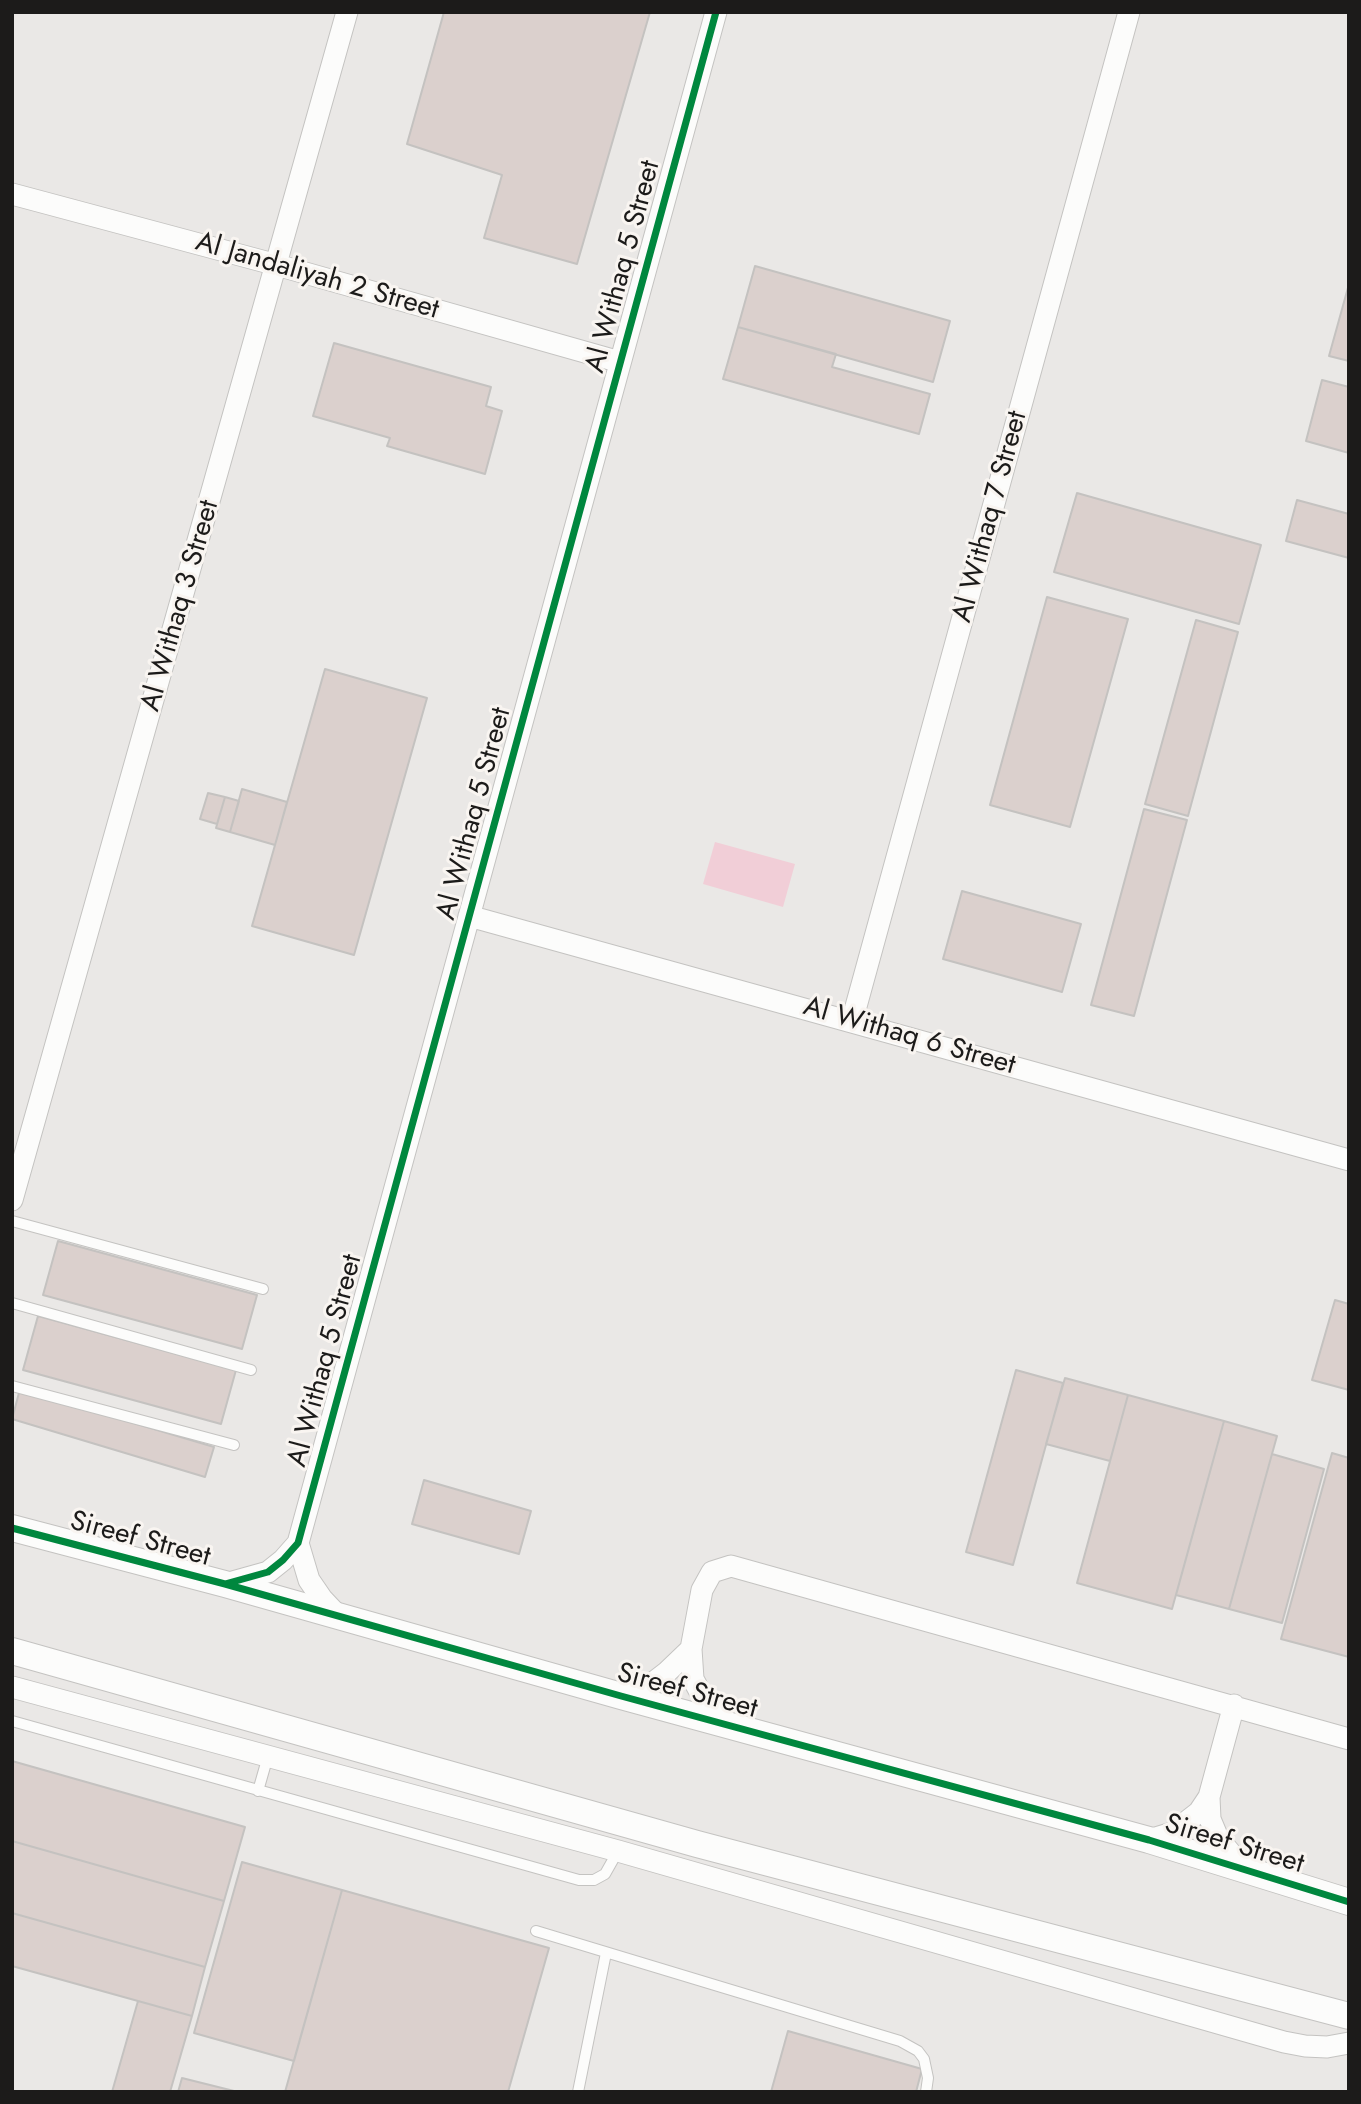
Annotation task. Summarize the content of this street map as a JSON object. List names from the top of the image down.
{
  "streets": {
    "street": [
      "Al Withaq 5 Street",
      "Al Jandaliyah 2 Street",
      "Al Withaq 7 Street",
      "Al Withaq 3 Street",
      "Al Withaq 6 Street",
      "Sireef Street"
    ]
  },
  "crossings": [
    ["Al Withaq 5 Street", "Al Jandaliyah 2 Street"],
    ["Al Withaq 5 Street", "Al Withaq 6 Street"],
    ["Al Jandaliyah 2 Street", "Al Withaq 3 Street"],
    ["Al Withaq 7 Street", "Al Withaq 6 Street"]
  ]
}
